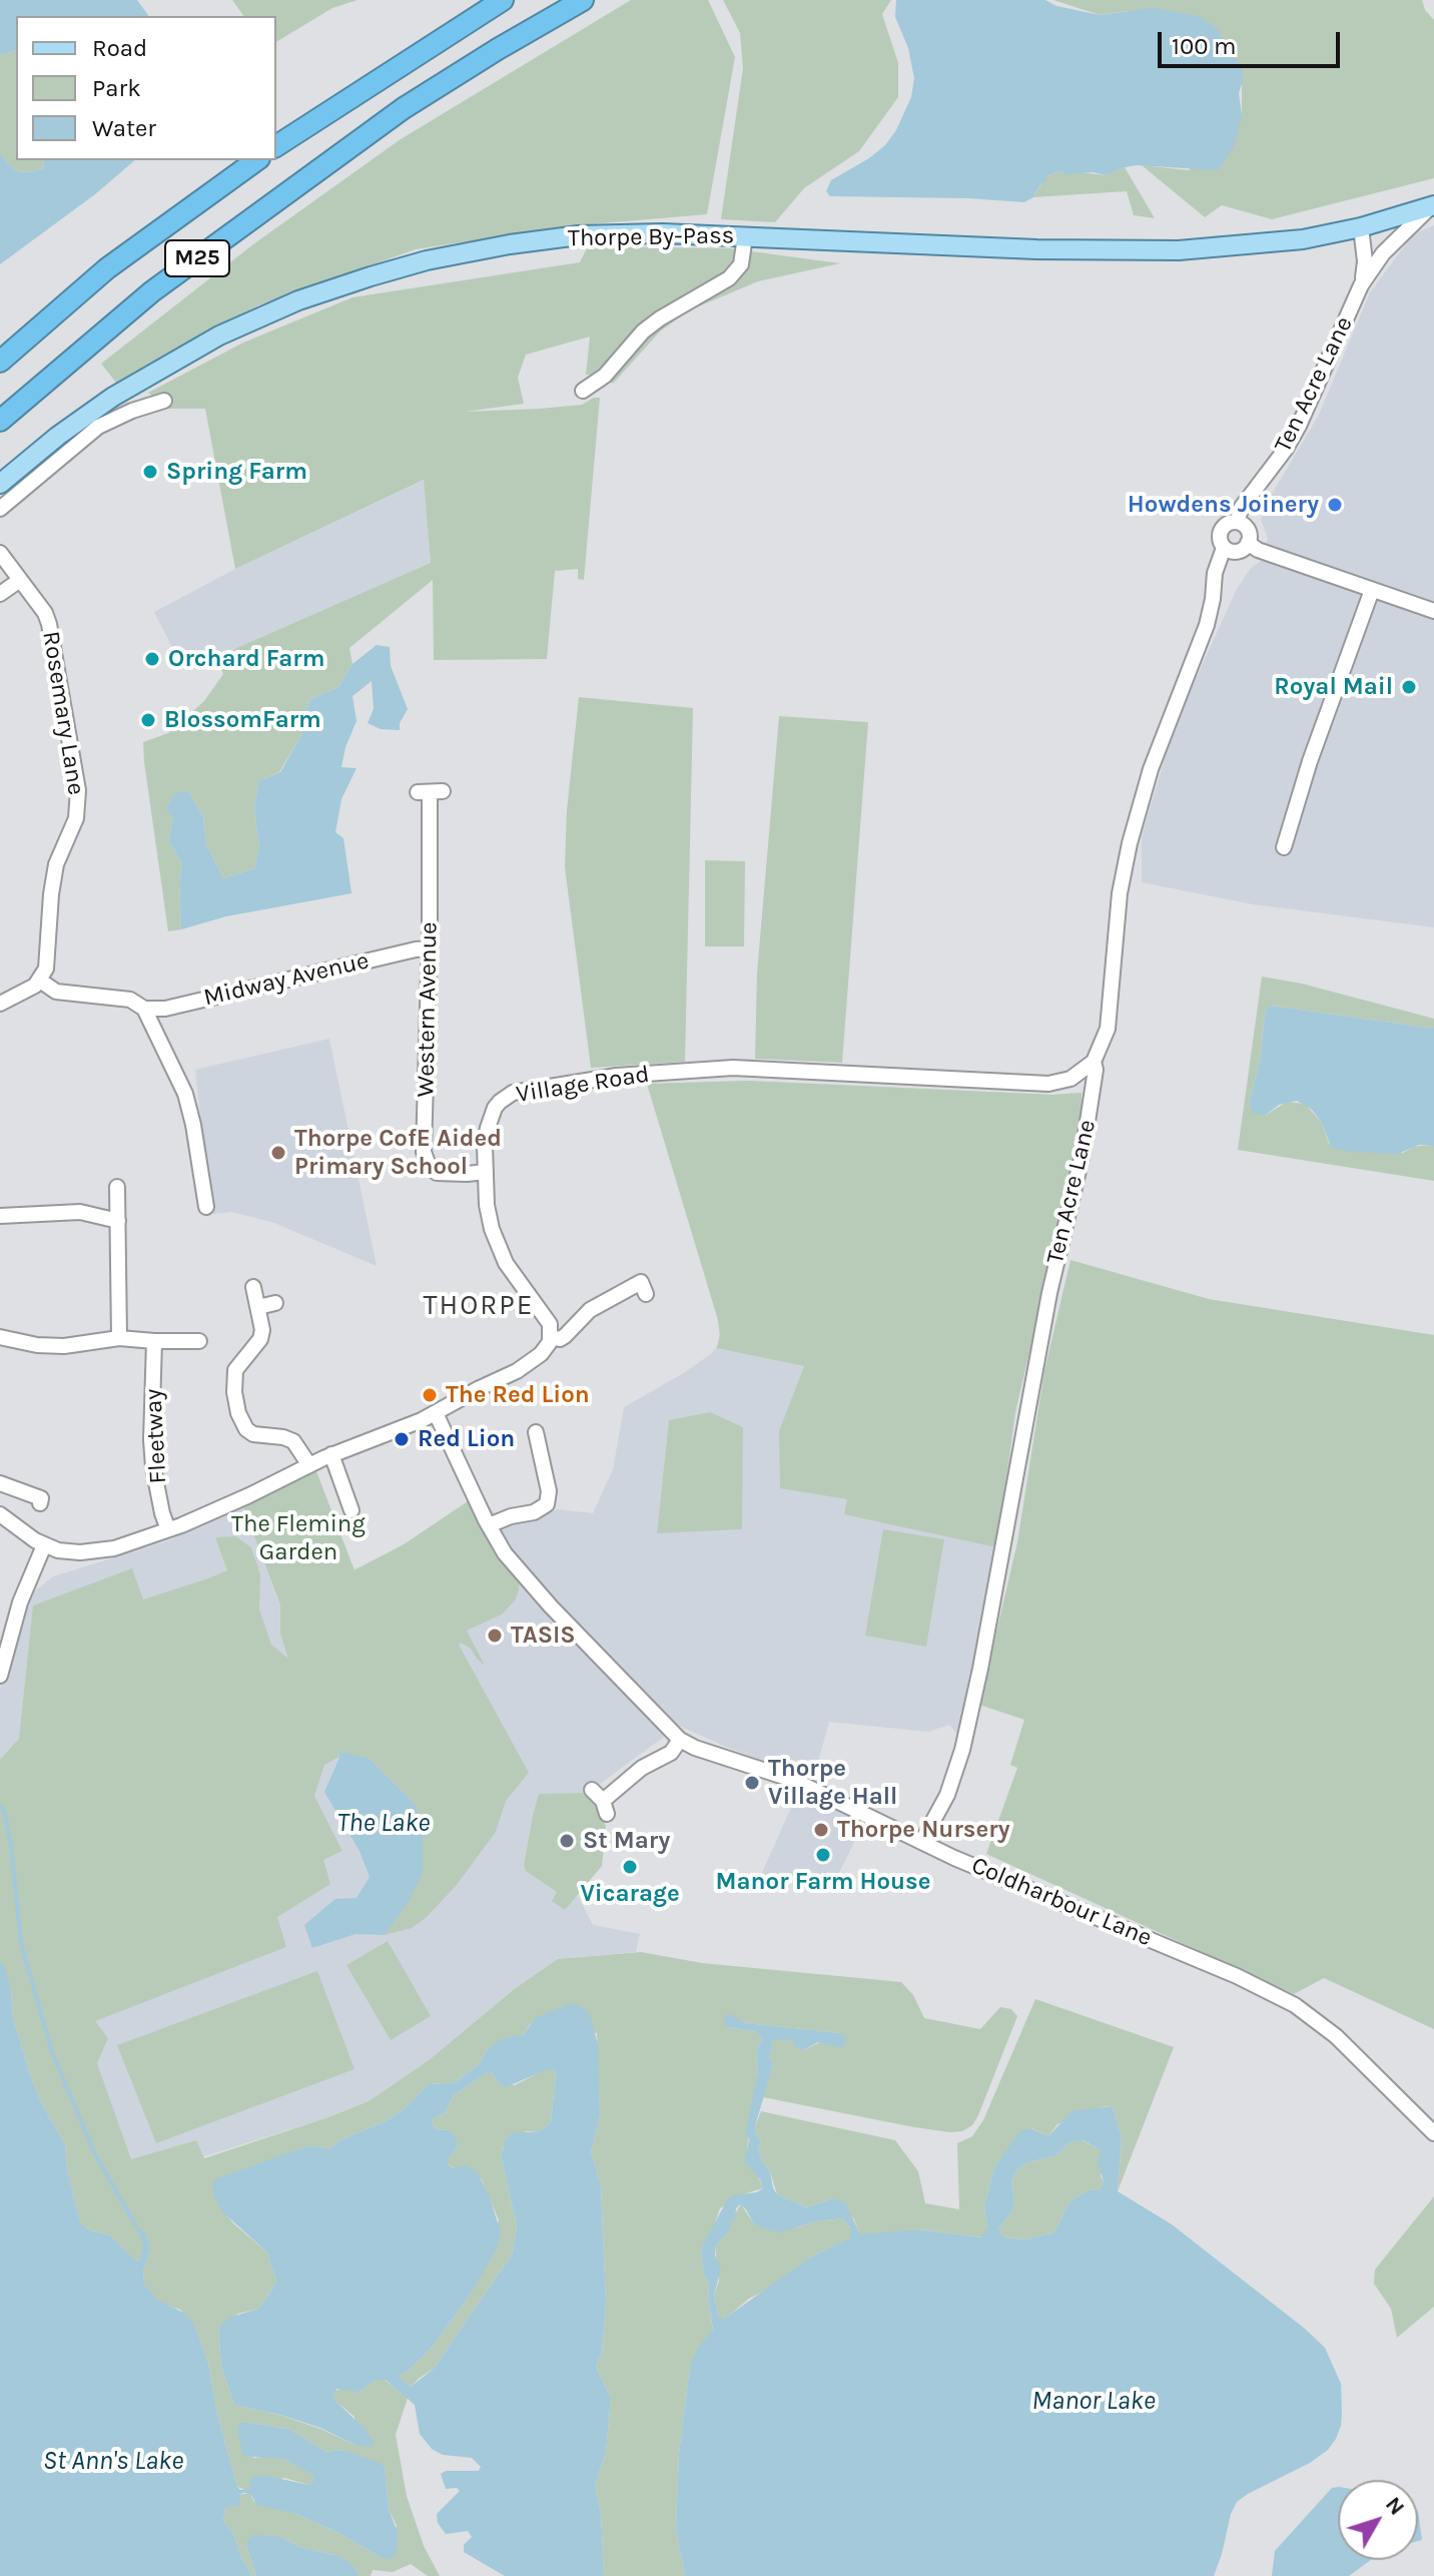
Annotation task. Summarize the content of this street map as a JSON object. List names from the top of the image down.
{
  "streets": {
    "highway": ["M25"],
    "main road": ["Thorpe By-Pass"],
    "street": [
      "Ten Acre Lane",
      "Rosemary Lane",
      "Midway Avenue",
      "Western Avenue",
      "Village Road",
      "Fleetway",
      "Coldharbour Lane"
    ]
  },
  "crossings": [
    ["Thorpe By-Pass", "Ten Acre Lane"],
    ["Ten Acre Lane", "Village Road"],
    ["Ten Acre Lane", "Coldharbour Lane"],
    ["Midway Avenue", "Western Avenue"],
    ["Western Avenue", "Village Road"]
  ],
  "districts": ["THORPE"],
  "water": ["The Lake", "Manor Lake", "St Ann's Lake"],
  "parks": ["The Fleming Garden"],
  "places": [
    "Spring Farm",
    "Howdens Joinery",
    "Orchard Farm",
    "Royal Mail",
    "BlossomFarm",
    "Thorpe CofE Aided Primary School",
    "The Red Lion",
    "Red Lion",
    "TASIS",
    "Thorpe Village Hall",
    "Thorpe Nursery",
    "St Mary",
    "Manor Farm House",
    "Vicarage"
  ],
  "legend": ["Road", "Park", "Water"],
  "scale_bar": "100 m",
  "north": "top right"
}
